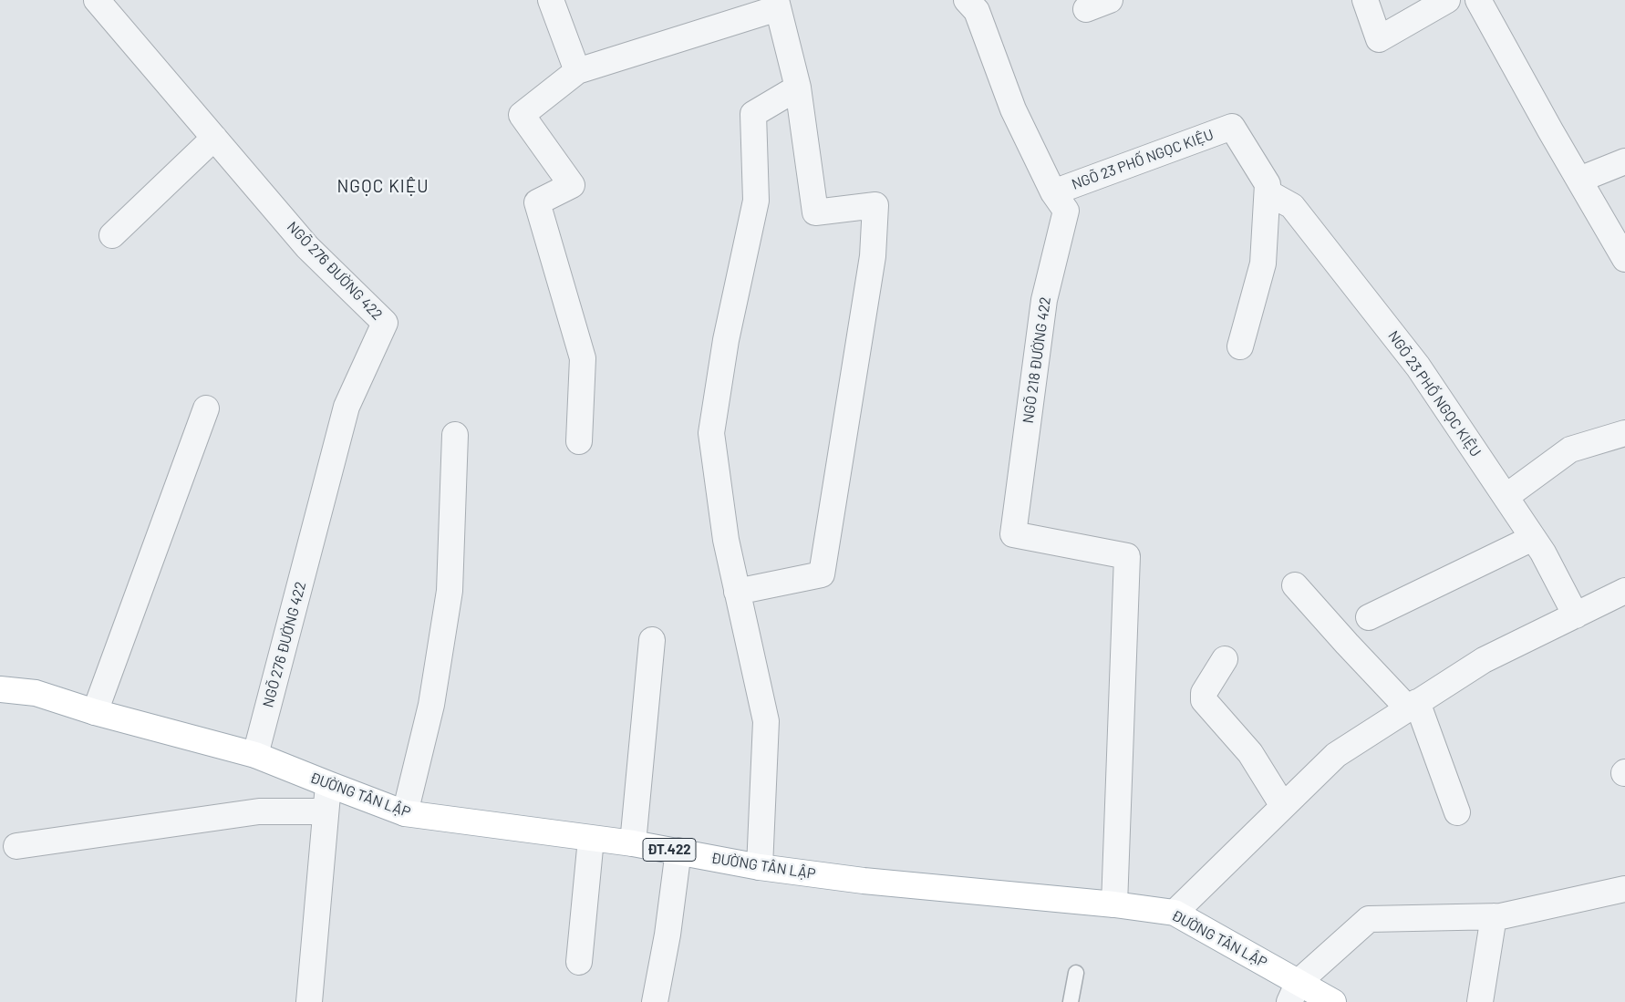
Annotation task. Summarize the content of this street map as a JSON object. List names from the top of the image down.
{
  "streets": {
    "main road": ["ĐƯỜNG TÂN LẬP", "ĐT.422"],
    "street": ["NGÕ 23 PHỐ NGỌC KIỆU", "NGÕ 276 ĐƯỜNG 422", "NGÕ 218 ĐƯỜNG 422"]
  },
  "crossings": [
    ["NGÕ 23 PHỐ NGỌC KIỆU", "NGÕ 218 ĐƯỜNG 422"],
    ["NGÕ 276 ĐƯỜNG 422", "ĐƯỜNG TÂN LẬP"],
    ["NGÕ 218 ĐƯỜNG 422", "ĐƯỜNG TÂN LẬP"]
  ],
  "districts": ["NGỌC KIỆU"]
}
